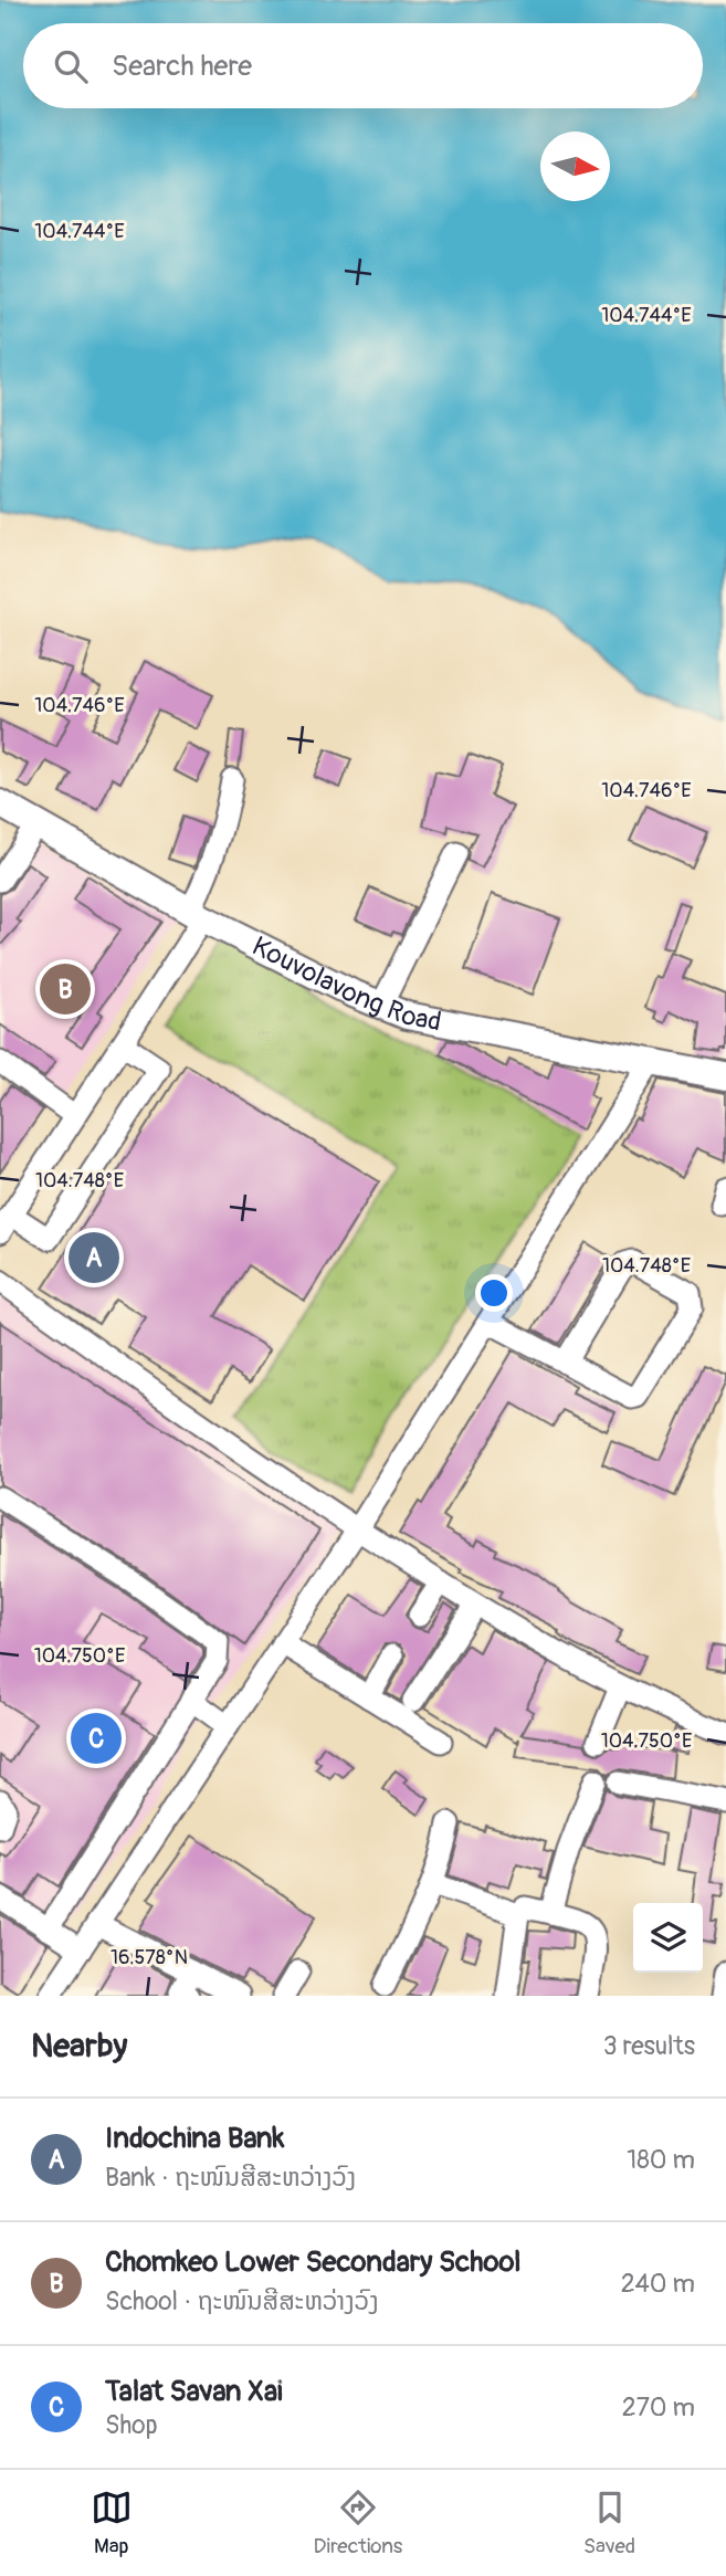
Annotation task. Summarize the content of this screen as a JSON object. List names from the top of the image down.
{
  "streets": {
    "main road": ["Kouvolavong Road"]
  },
  "north": "right",
  "page": {
    "search": "Search here",
    "pins": ["B", "A", "C"],
    "heading": ["Nearby", "3 results"],
    "list": [
      {
        "mark": "A",
        "name": "Indochina Bank",
        "note": "Bank · ຖະໜົນສີສະຫວ່າງວົງ",
        "value": "180 m"
      },
      {
        "mark": "B",
        "name": "Chomkeo Lower Secondary School",
        "note": "School · ຖະໜົນສີສະຫວ່າງວົງ",
        "value": "240 m"
      },
      {
        "mark": "C",
        "name": "Talat Savan Xai",
        "note": "Shop",
        "value": "270 m"
      }
    ],
    "nav": ["Map", "Directions", "Saved"]
  },
  "coordinates": [
    "104.744°E",
    "104.746°E",
    "104.748°E",
    "104.750°E",
    "16.578°N"
  ]
}
